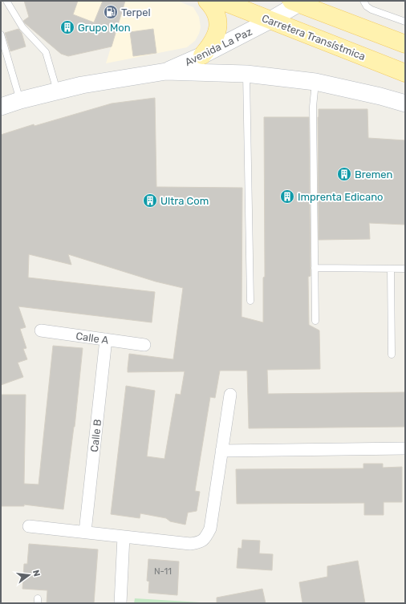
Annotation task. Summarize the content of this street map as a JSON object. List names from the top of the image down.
{
  "streets": {
    "main road": ["Carretera Transístmica", "Avenida La Paz"],
    "street": ["Calle A", "Calle B"]
  },
  "crossings": [
    ["Carretera Transístmica", "Avenida La Paz"],
    ["Calle A", "Calle B"]
  ],
  "places": {
    "fuel station": ["Terpel"],
    "building": [
      "Grupo Mon",
      "Bremen",
      "Imprenta Edicano",
      "Ultra Com"
    ]
  },
  "house_numbers": ["N-11"],
  "north": "right"
}
